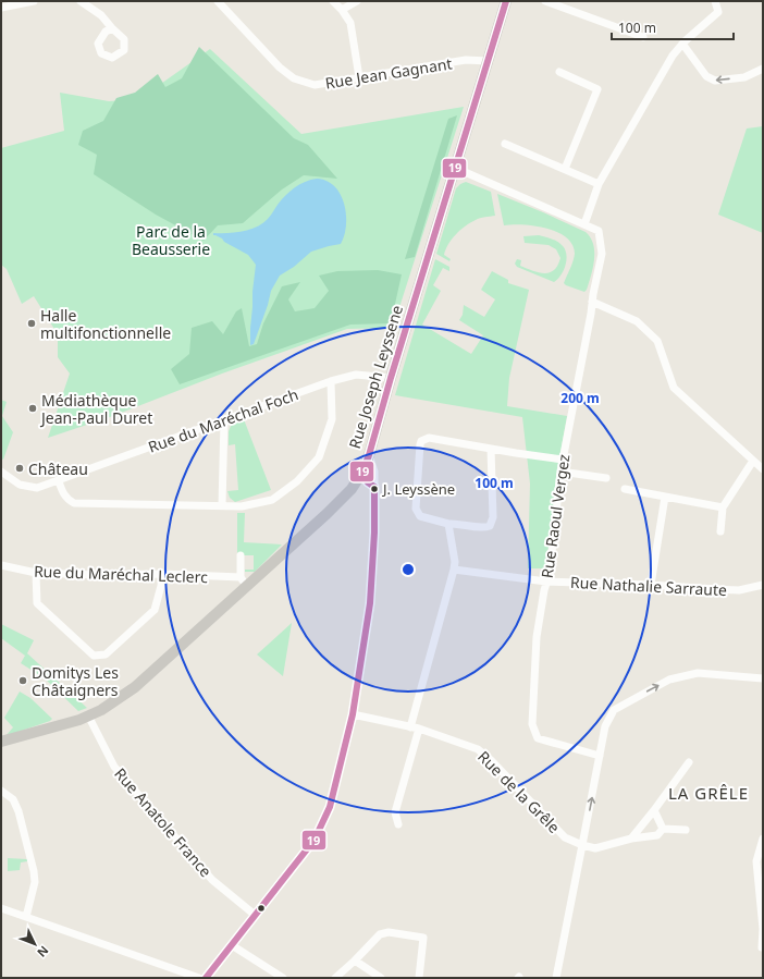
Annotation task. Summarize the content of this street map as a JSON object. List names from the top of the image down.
{
  "streets": {
    "street": [
      "Rue Jean Gagnant",
      "Rue Joseph Leyssene",
      "Rue du Maréchal Foch",
      "Rue Raoul Vergez",
      "Rue du Maréchal Leclerc",
      "Rue Nathalie Sarraute",
      "Rue de la Grêle",
      "Rue Anatole France"
    ]
  },
  "crossings": [
    ["Rue Jean Gagnant", "Rue Joseph Leyssene"],
    ["Rue Joseph Leyssene", "Rue du Maréchal Foch"],
    ["Rue Joseph Leyssene", "Rue du Maréchal Leclerc"],
    ["Rue Joseph Leyssene", "Rue Anatole France"],
    ["Rue Raoul Vergez", "Rue Nathalie Sarraute"]
  ],
  "districts": ["LA GRÊLE"],
  "parks": ["Parc de la Beausserie"],
  "places": [
    "Halle multifonctionnelle",
    "Médiathèque Jean-Paul Duret",
    "Château",
    "J. Leyssène",
    "Domitys Les Châtaigners"
  ],
  "lines": ["transit line 19"],
  "scale_bar": "100 m",
  "north": "bottom right",
  "rings": ["200 m", "100 m"]
}
